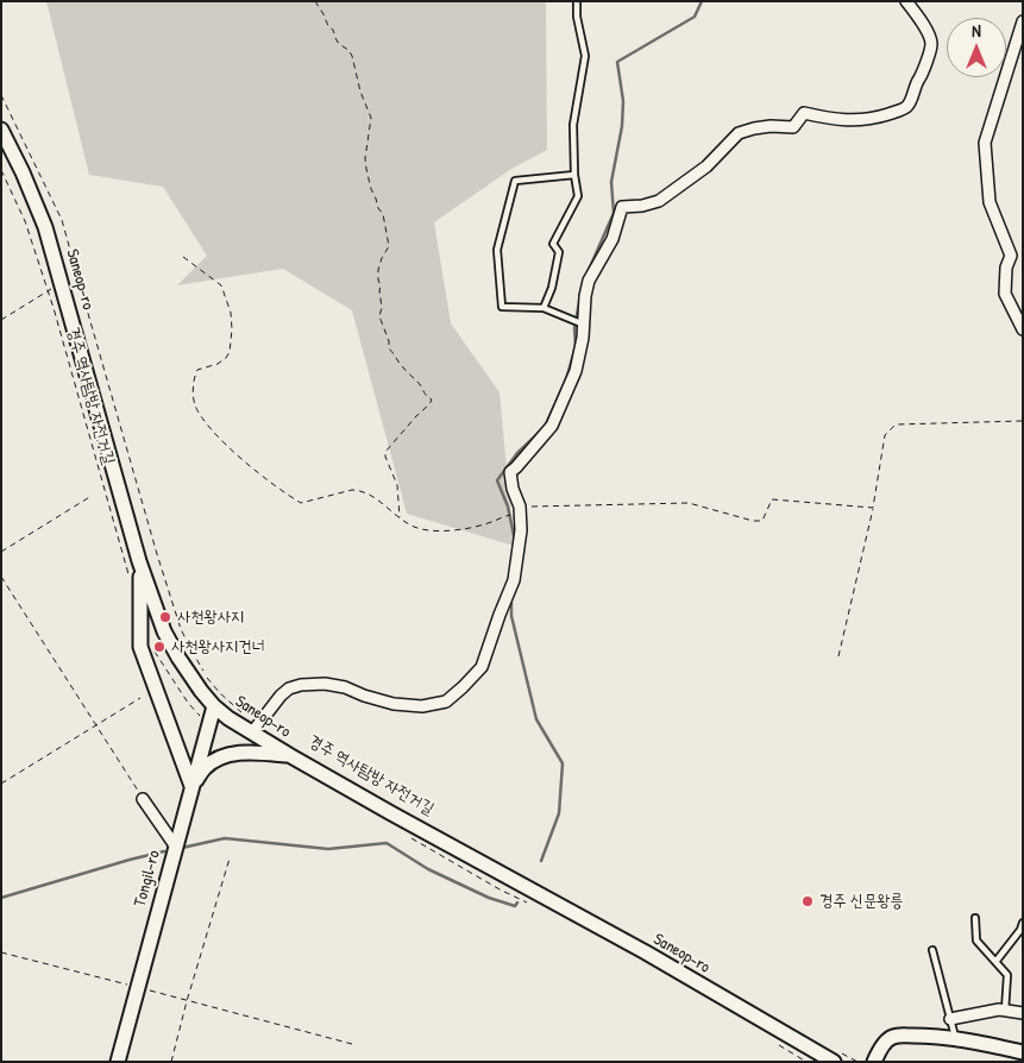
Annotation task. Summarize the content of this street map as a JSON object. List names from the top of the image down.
{
  "streets": {
    "street": ["Saneop-ro", "Tongil-ro"],
    "path": ["경주 역사탐방 자전거길"]
  },
  "crossings": [
    ["Saneop-ro", "경주 역사탐방 자전거길"],
    ["Saneop-ro", "Tongil-ro"]
  ],
  "places": ["사천왕사지", "사천왕사지건너", "경주 신문왕릉"],
  "north": "top"
}
